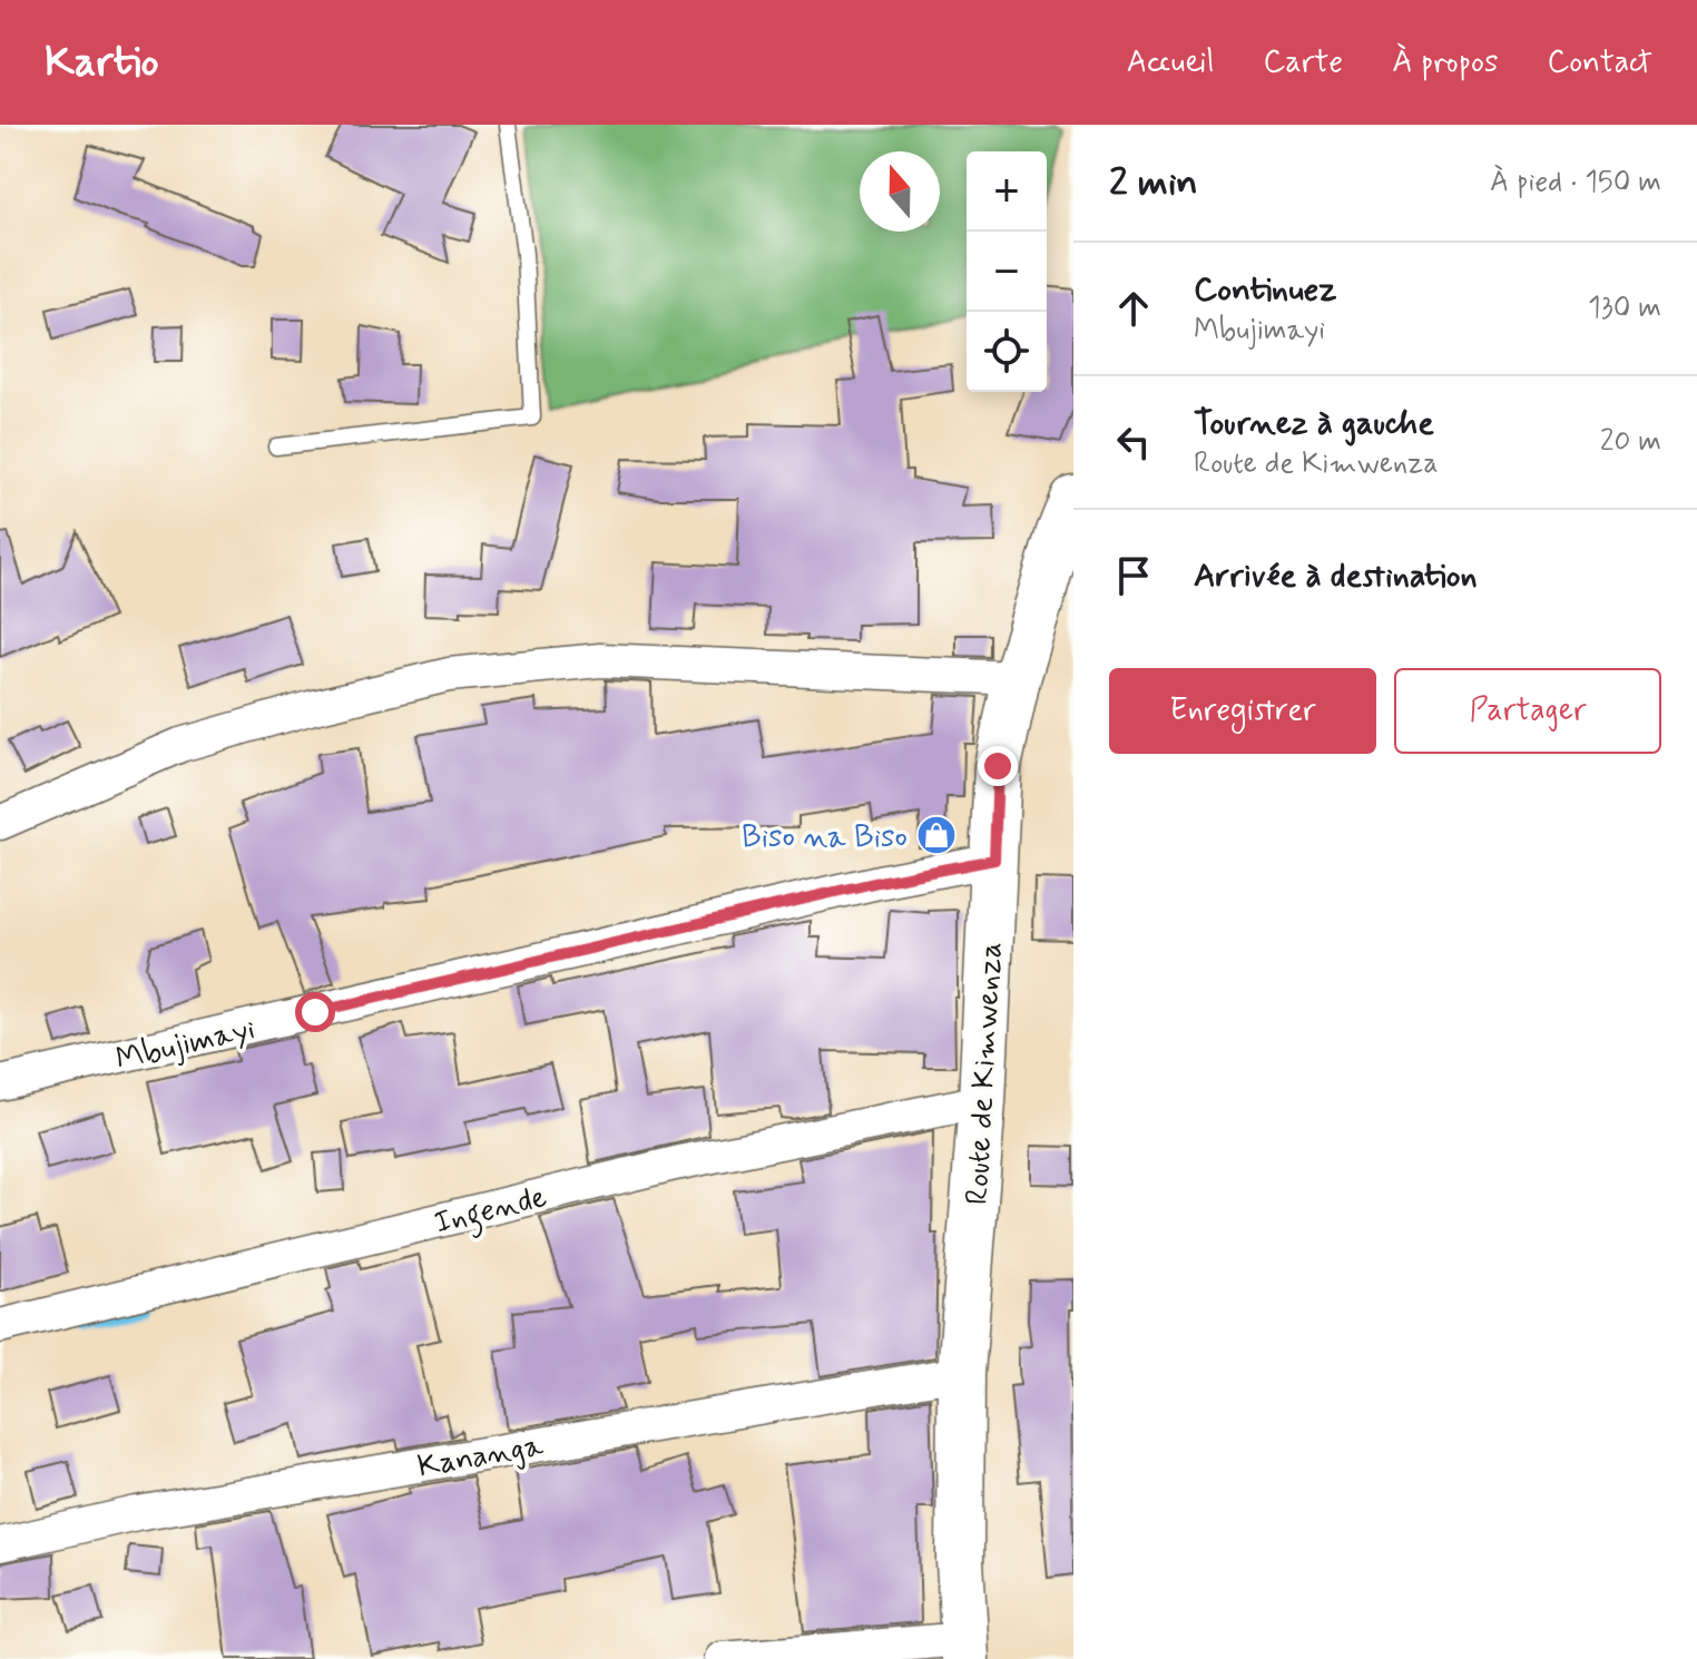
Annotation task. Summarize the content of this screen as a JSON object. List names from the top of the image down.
{
  "streets": {
    "street": [
      "Mbujimayi",
      "Route de Kimwenza",
      "Ingende",
      "Kananga"
    ]
  },
  "crossings": [
    ["Mbujimayi", "Route de Kimwenza"],
    ["Route de Kimwenza", "Ingende"],
    ["Route de Kimwenza", "Kananga"]
  ],
  "places": {
    "shop": ["Biso na Biso"]
  },
  "north": "top",
  "page": {
    "header": "Kartio",
    "nav": [
      "Accueil",
      "Carte",
      "À propos",
      "Contact"
    ],
    "heading": ["2 min", "À pied · 150 m"],
    "map_buttons": ["+", "−"],
    "list": [
      ["Continuez", "Mbujimayi", "130 m"],
      ["Tournez à gauche", "Route de Kimwenza", "20 m"],
      "Arrivée à destination"
    ],
    "buttons": ["Enregistrer", "Partager"]
  }
}
